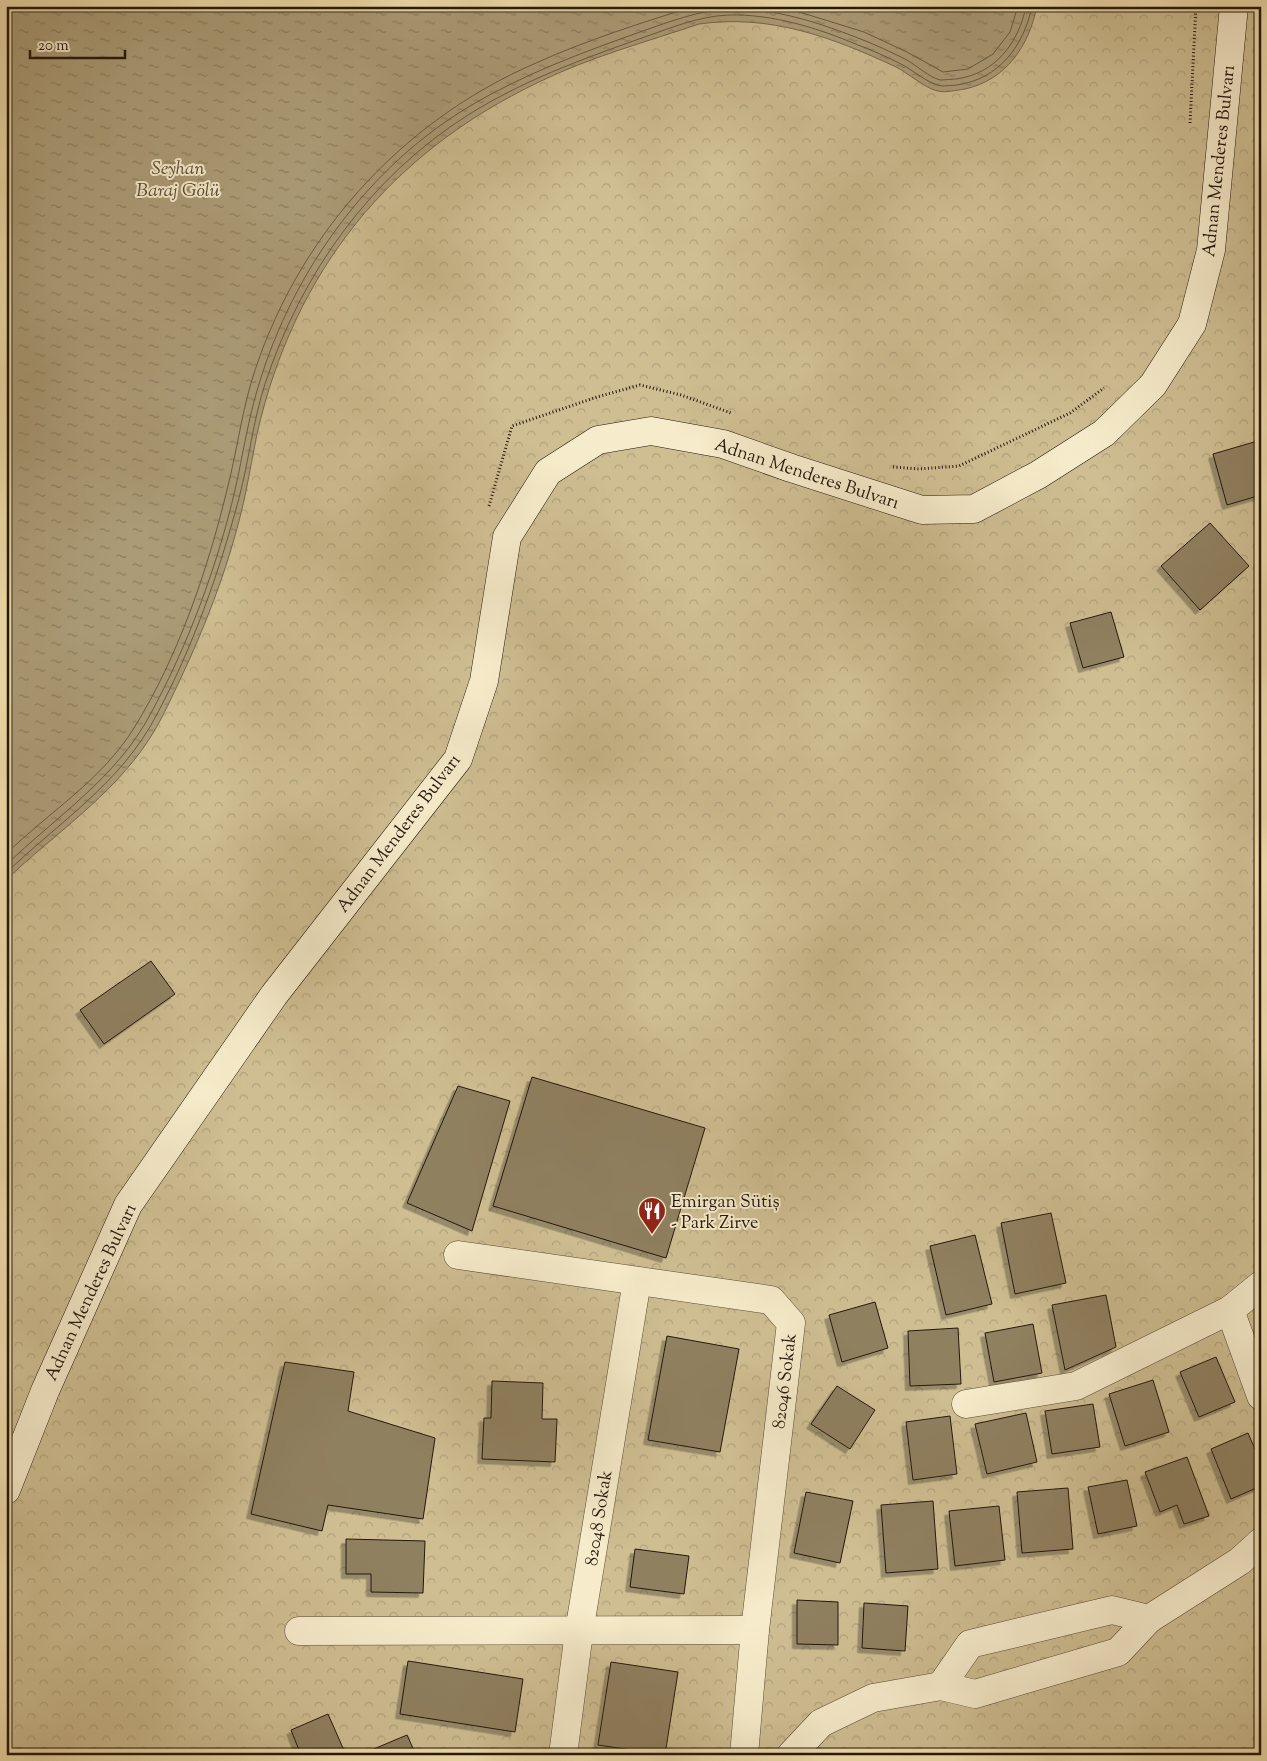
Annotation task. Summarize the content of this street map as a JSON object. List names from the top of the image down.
{
  "streets": {
    "street": ["Adnan Menderes Bulvarı", "82046 Sokak", "82048 Sokak"]
  },
  "crossings": [
    ["82046 Sokak", "82048 Sokak"]
  ],
  "water": ["Seyhan Baraj Gölü"],
  "places": {
    "restaurant": ["Emirgan Sütiş - Park Zirve"]
  },
  "scale_bar": "20 m"
}
